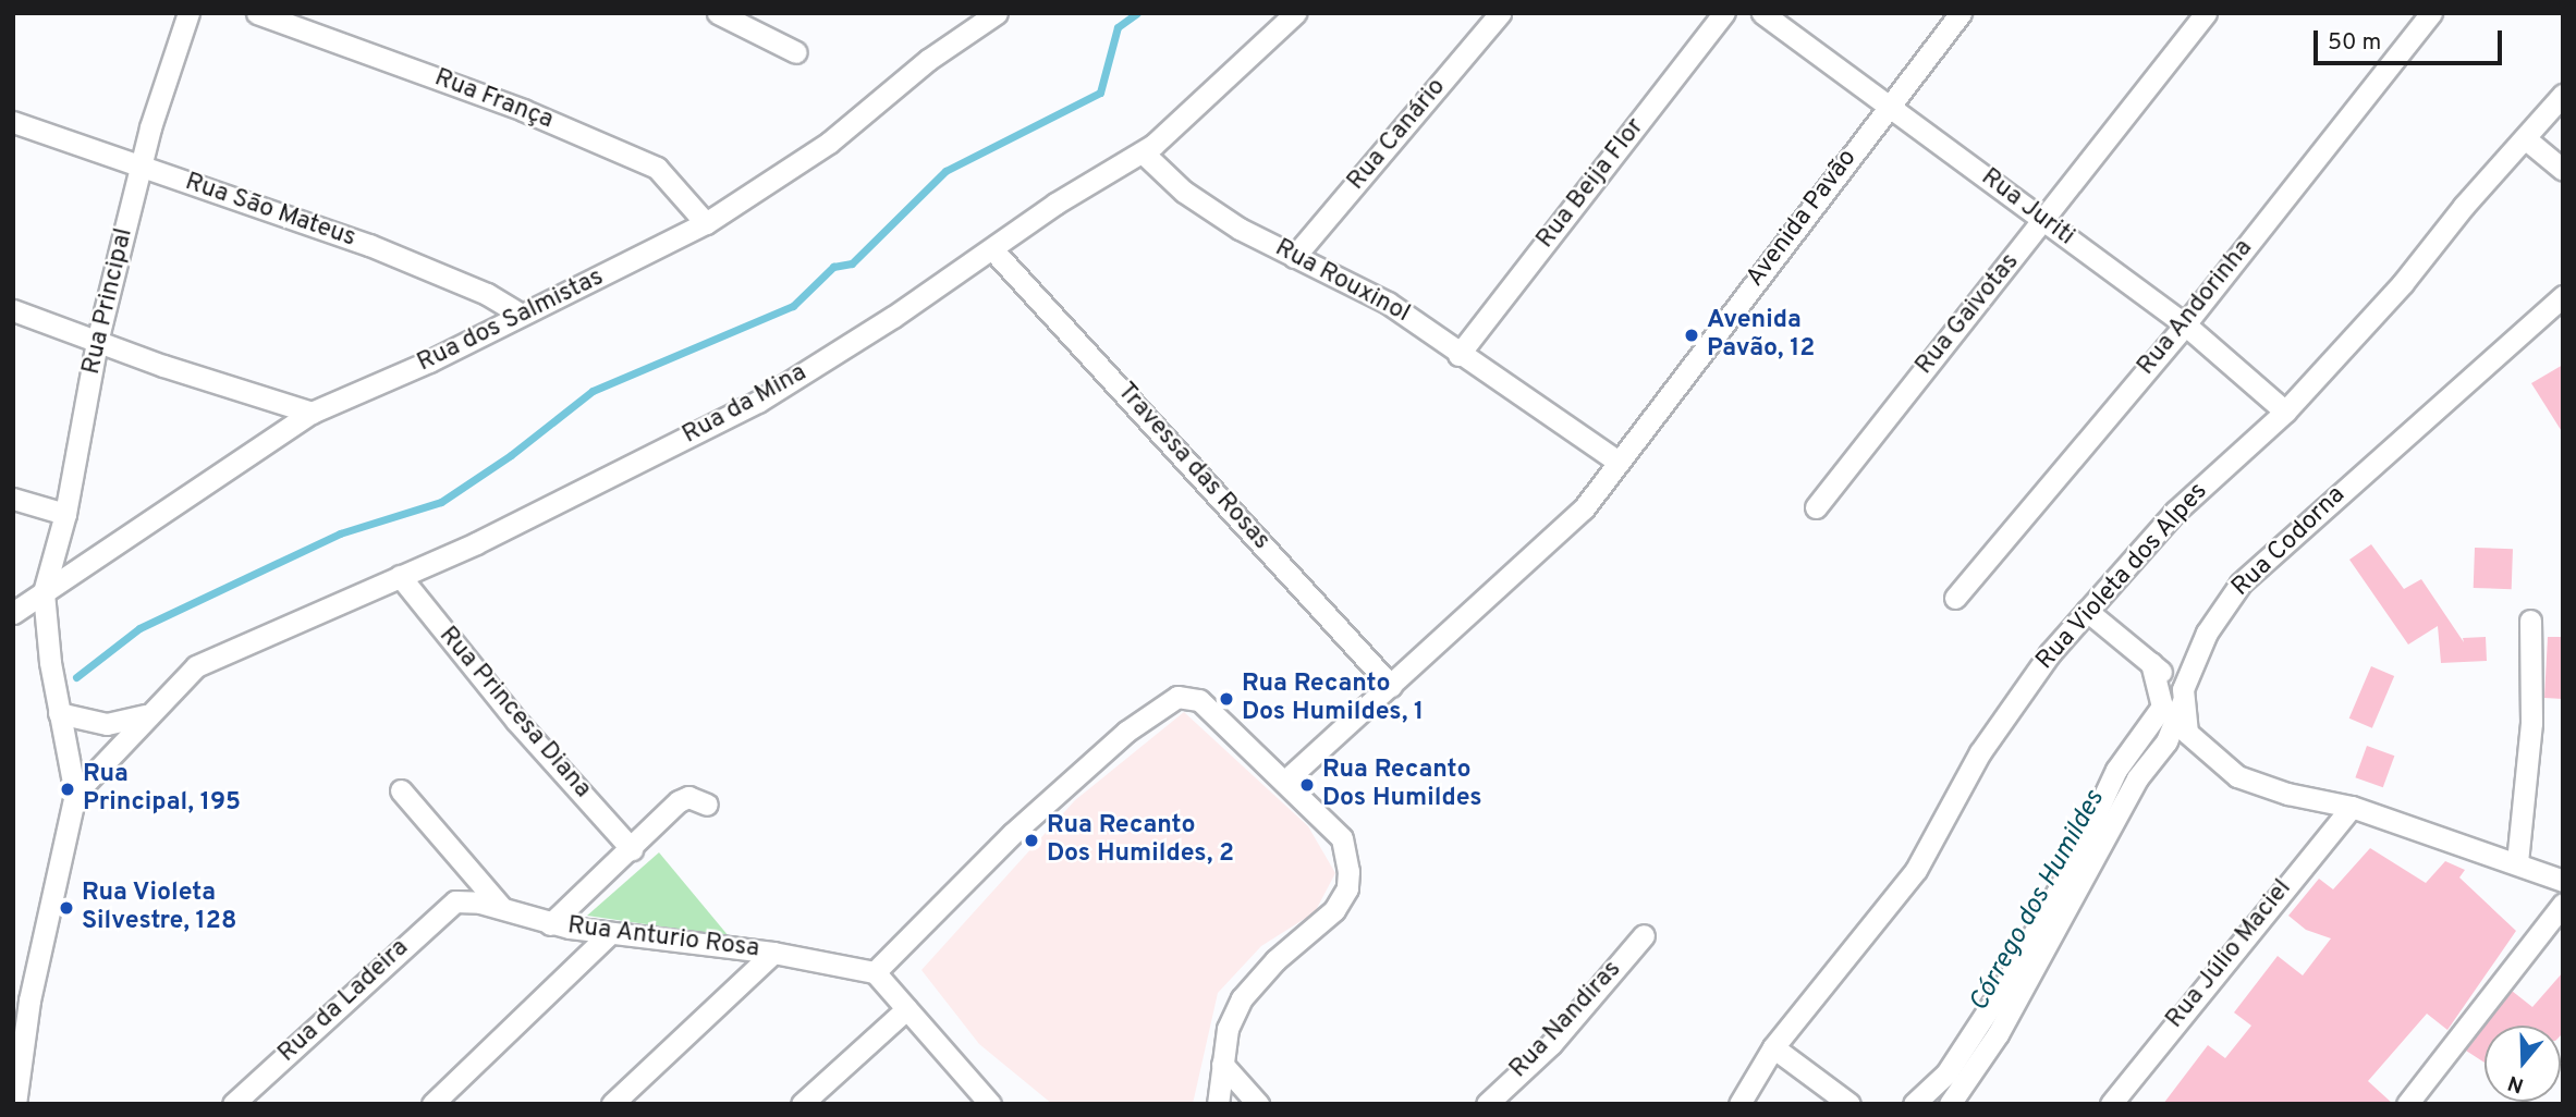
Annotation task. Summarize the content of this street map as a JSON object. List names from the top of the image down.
{
  "streets": {
    "street": [
      "Rua França",
      "Rua Canário",
      "Rua Beija Flor",
      "Rua Juriti",
      "Rua São Mateus",
      "Avenida Pavão",
      "Rua Rouxinol",
      "Rua Principal",
      "Rua Andorinha",
      "Rua Gaivotas",
      "Rua dos Salmistas",
      "Rua da Mina",
      "Travessa das Rosas",
      "Rua Codorna",
      "Rua Violeta dos Alpes",
      "Rua Princesa Diana",
      "Rua Anturio Rosa",
      "Rua Júlio Maciel",
      "Rua da Ladeira",
      "Rua Nandiras"
    ]
  },
  "crossings": [
    ["Rua França", "Rua dos Salmistas"],
    ["Rua Canário", "Rua Rouxinol"],
    ["Rua Beija Flor", "Rua Rouxinol"],
    ["Rua Juriti", "Avenida Pavão"],
    ["Rua Juriti", "Rua Andorinha"],
    ["Rua Juriti", "Rua Gaivotas"],
    ["Rua Juriti", "Rua Violeta dos Alpes"],
    ["Rua São Mateus", "Rua Principal"],
    ["Rua São Mateus", "Rua dos Salmistas"],
    ["Avenida Pavão", "Rua Rouxinol"],
    ["Avenida Pavão", "Travessa das Rosas"],
    ["Rua Rouxinol", "Rua da Mina"],
    ["Rua Principal", "Rua dos Salmistas"],
    ["Rua da Mina", "Travessa das Rosas"],
    ["Rua da Mina", "Rua Princesa Diana"],
    ["Rua Anturio Rosa", "Rua da Ladeira"]
  ],
  "water": ["Córrego dos Humildes"],
  "places": [
    "Avenida Pavão, 12",
    "Rua Recanto Dos Humildes, 1",
    "Rua Recanto Dos Humildes",
    "Rua Principal, 195",
    "Rua Recanto Dos Humildes, 2",
    "Rua Violeta Silvestre, 128"
  ],
  "scale_bar": "50 m",
  "north": "bottom"
}
